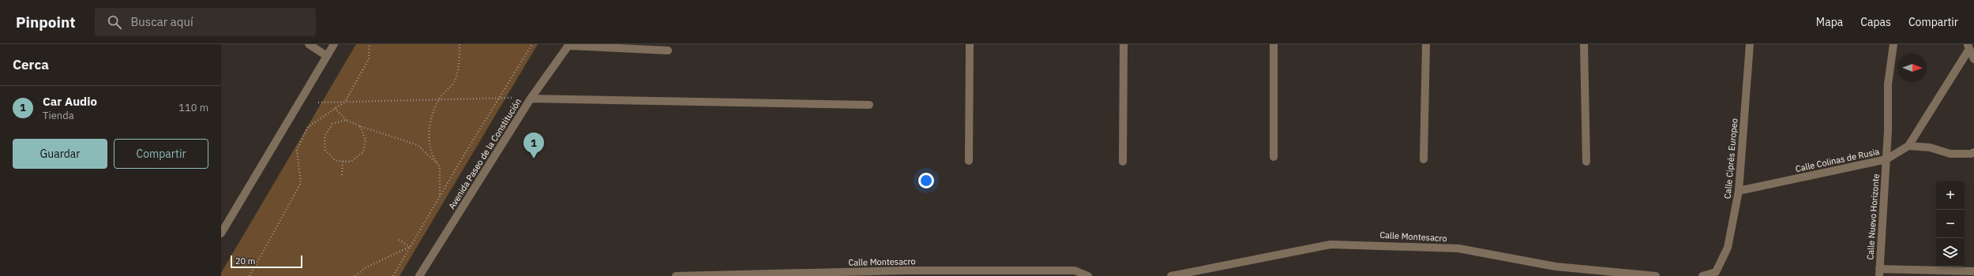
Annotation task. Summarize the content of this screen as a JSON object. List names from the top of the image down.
{
  "streets": {
    "street": [
      "Avenida Paseo de la Constitución",
      "Calle Ciprés Europeo",
      "Calle Colinas de Rusia",
      "Calle Nuevo Horizonte",
      "Calle Montesacro"
    ]
  },
  "crossings": [
    ["Calle Ciprés Europeo", "Calle Colinas de Rusia"],
    ["Calle Colinas de Rusia", "Calle Nuevo Horizonte"]
  ],
  "scale_bar": "20 m",
  "north": "right",
  "page": {
    "header": "Pinpoint",
    "search": "Buscar aquí",
    "nav": ["Mapa", "Capas", "Compartir"],
    "heading": "Cerca",
    "list": [
      {
        "mark": "1",
        "name": "Car Audio",
        "note": "Tienda",
        "value": "110 m"
      }
    ],
    "buttons": ["Guardar", "Compartir"],
    "pins": "1",
    "map_buttons": ["+", "−"],
    "scale": "20 m"
  }
}
